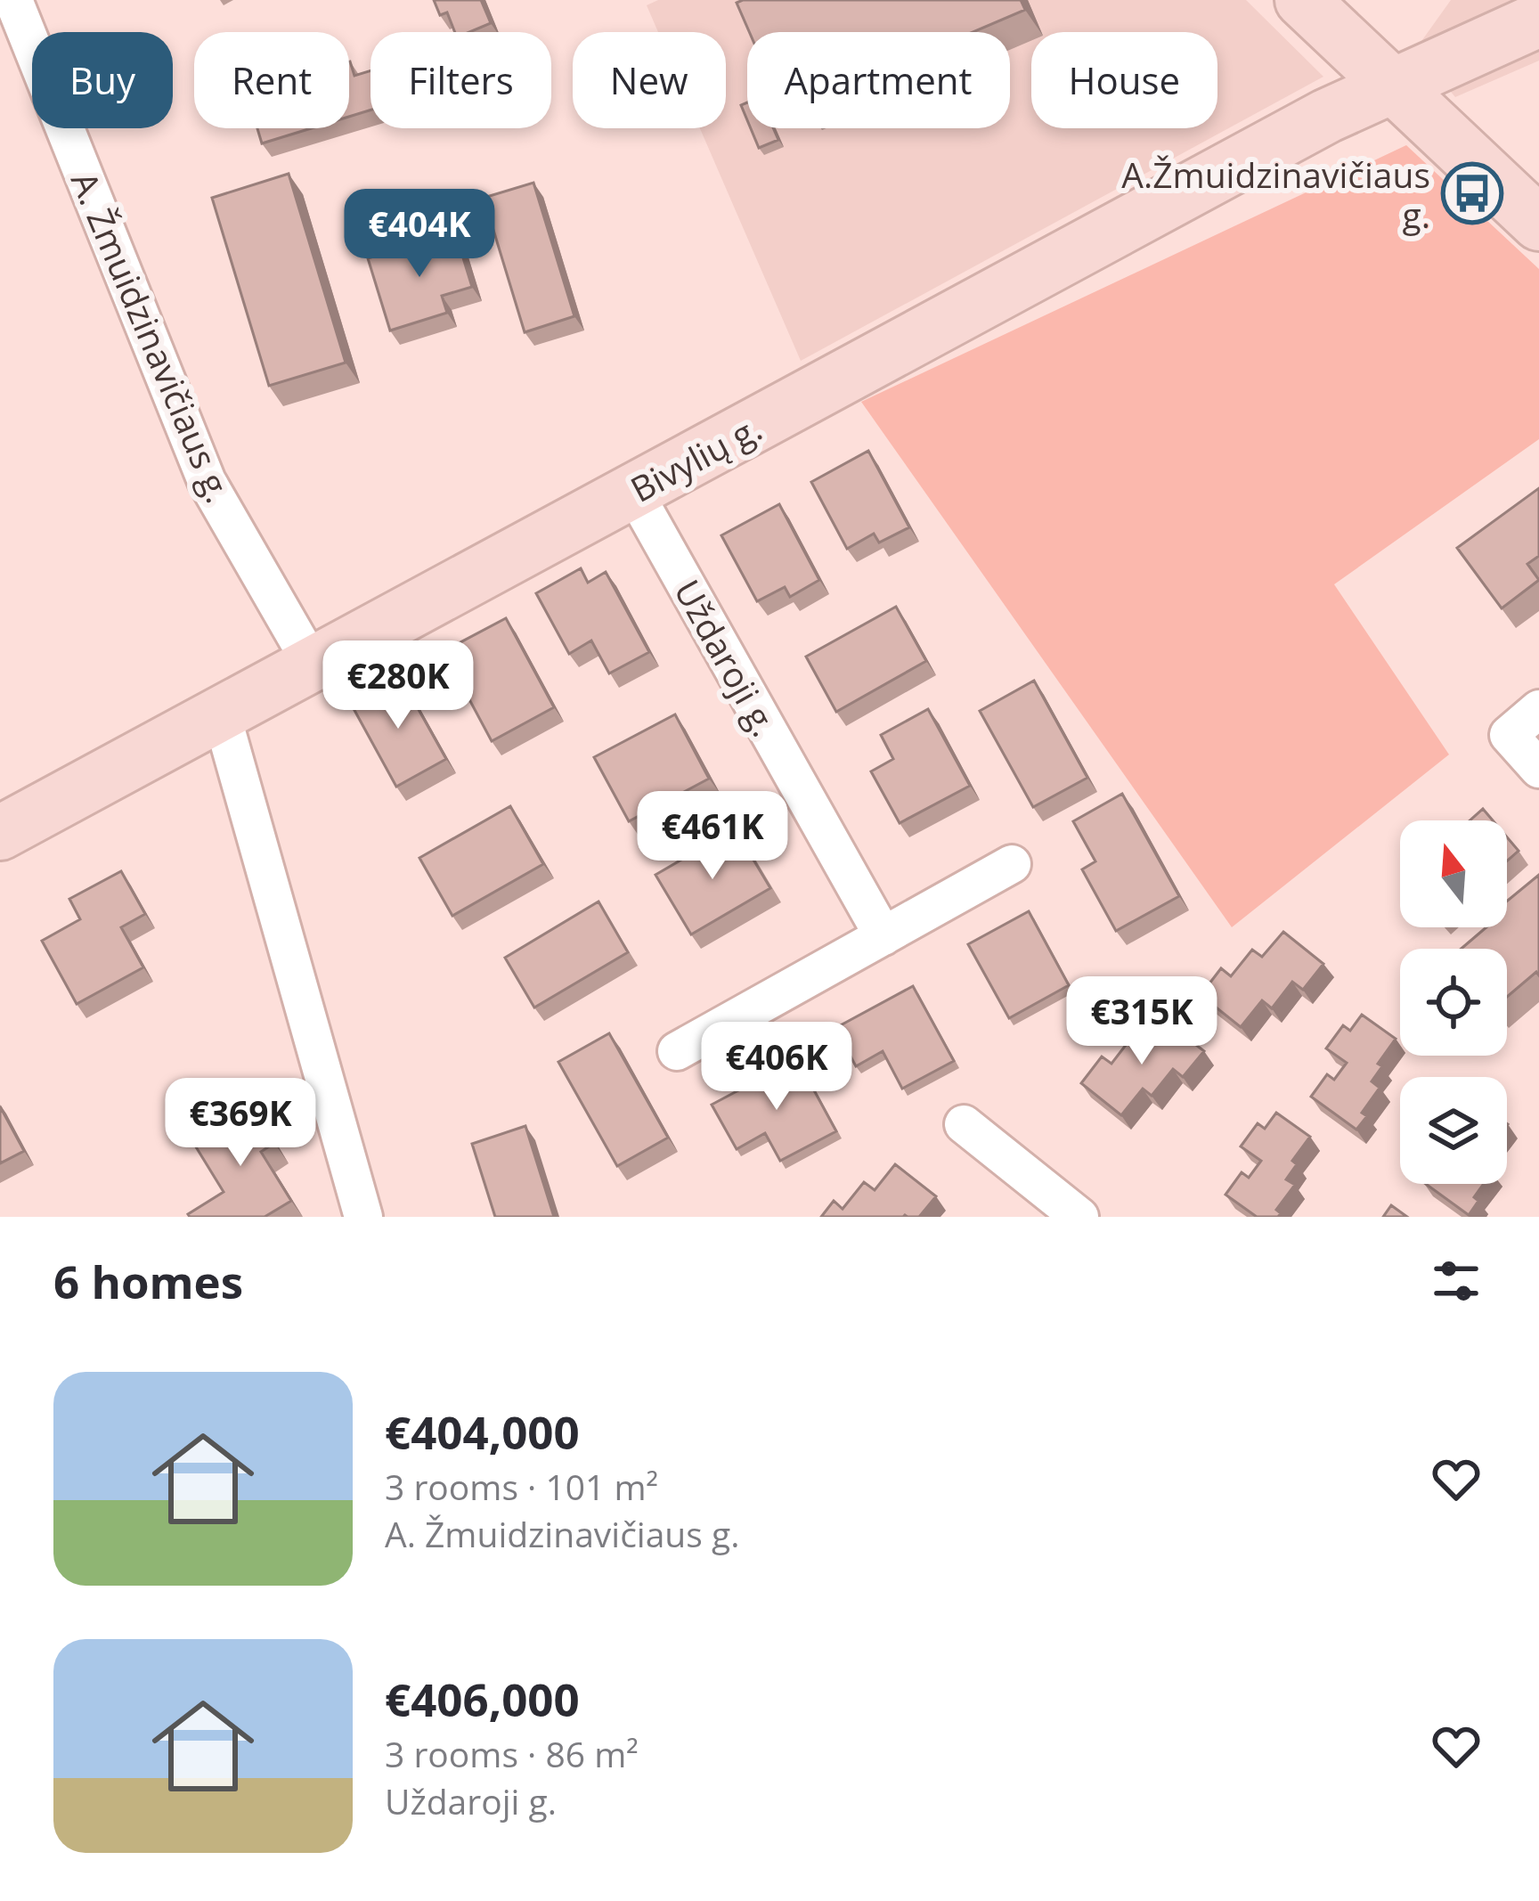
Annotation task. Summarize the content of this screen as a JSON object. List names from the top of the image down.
{
  "streets": {
    "street": ["A. Žmuidzinavičiaus g.", "Bivylių g.", "Uždaroji g."]
  },
  "crossings": [
    ["A. Žmuidzinavičiaus g.", "Bivylių g."],
    ["Bivylių g.", "Uždaroji g."]
  ],
  "places": {
    "bus stop": ["A.Žmuidzinavičiaus g."]
  },
  "north": "top",
  "page": {
    "chip": [
      "Buy",
      "Rent",
      "Filters",
      "New",
      "Apartment",
      "House"
    ],
    "price": [
      "€404K",
      "€280K",
      "€461K",
      "€315K",
      "€406K",
      "€369K"
    ],
    "heading": "6 homes",
    "list": [
      {
        "name": "€404,000",
        "note": "3 rooms · 101 m² · A. Žmuidzinavičiaus g."
      },
      {
        "name": "€406,000",
        "note": "3 rooms · 86 m² · Uždaroji g."
      }
    ]
  }
}
